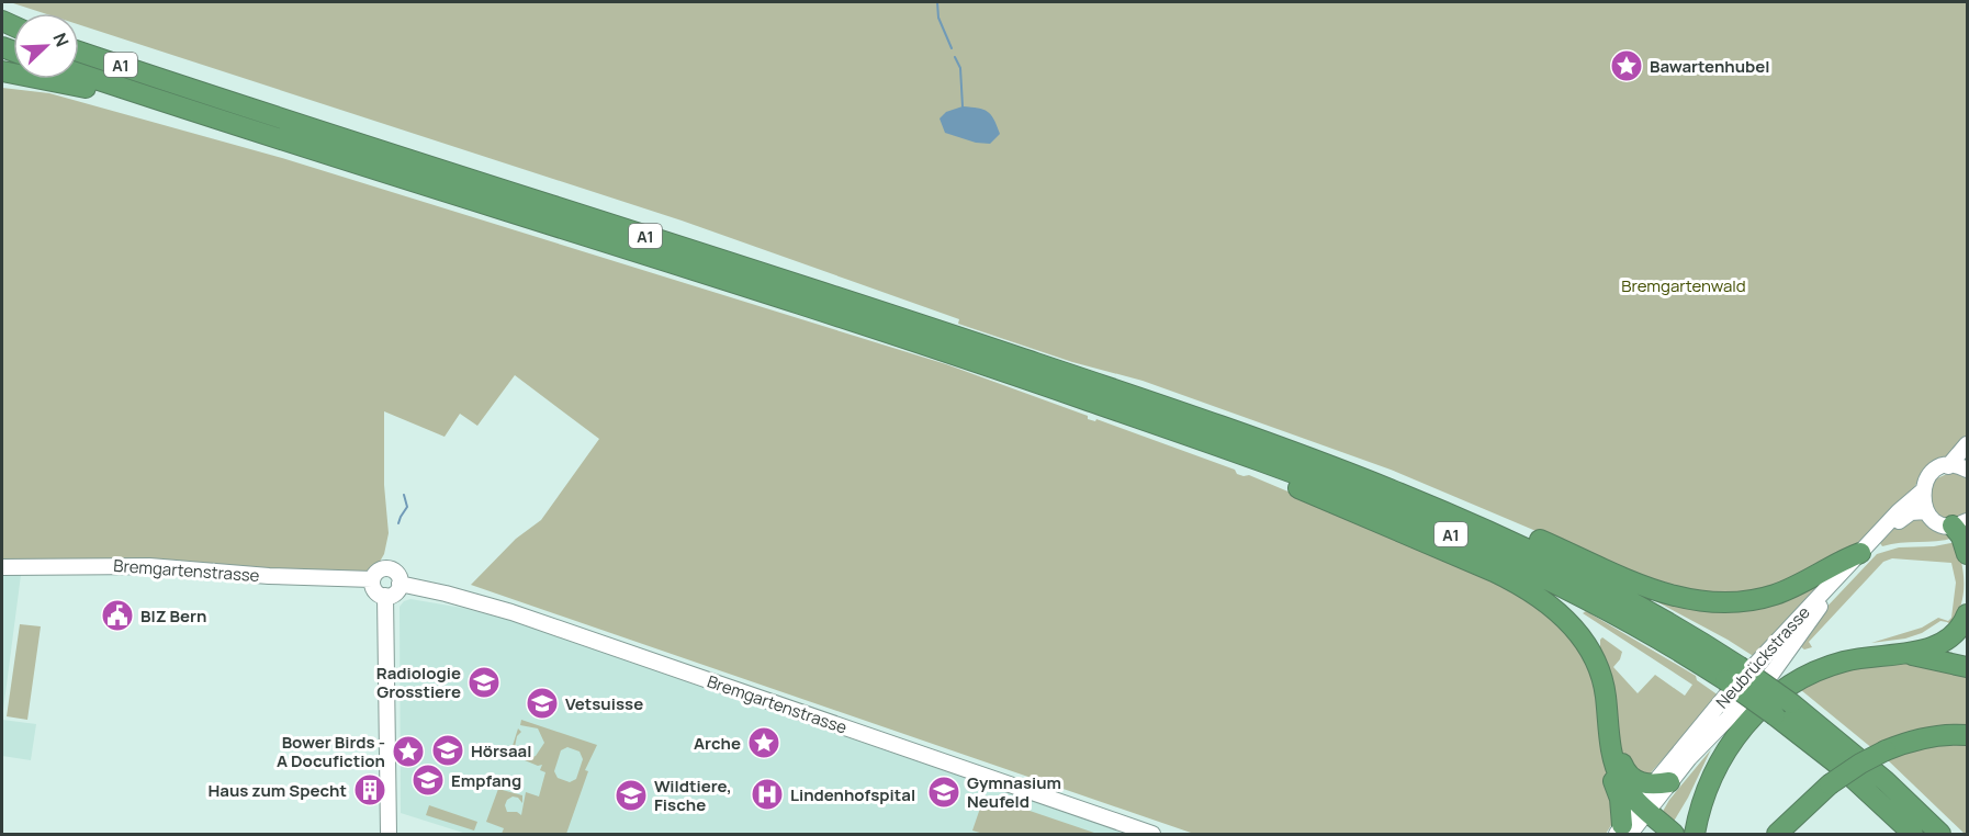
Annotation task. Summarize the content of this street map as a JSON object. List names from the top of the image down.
{
  "streets": {
    "highway": ["A1"],
    "main road": ["Bremgartenstrasse", "Neubrückstrasse"]
  },
  "parks": ["Bremgartenwald"],
  "places": {
    "place": ["Bawartenhubel", "Arche", "Bower Birds - A Docufiction"],
    "public building": ["BIZ Bern"],
    "school or university": [
      "Radiologie Grosstiere",
      "Vetsuisse",
      "Hörsaal",
      "Empfang",
      "Gymnasium Neufeld",
      "Wildtiere, Fische"
    ],
    "building": ["Haus zum Specht"],
    "hospital": ["Lindenhofspital"]
  },
  "north": "top right"
}
